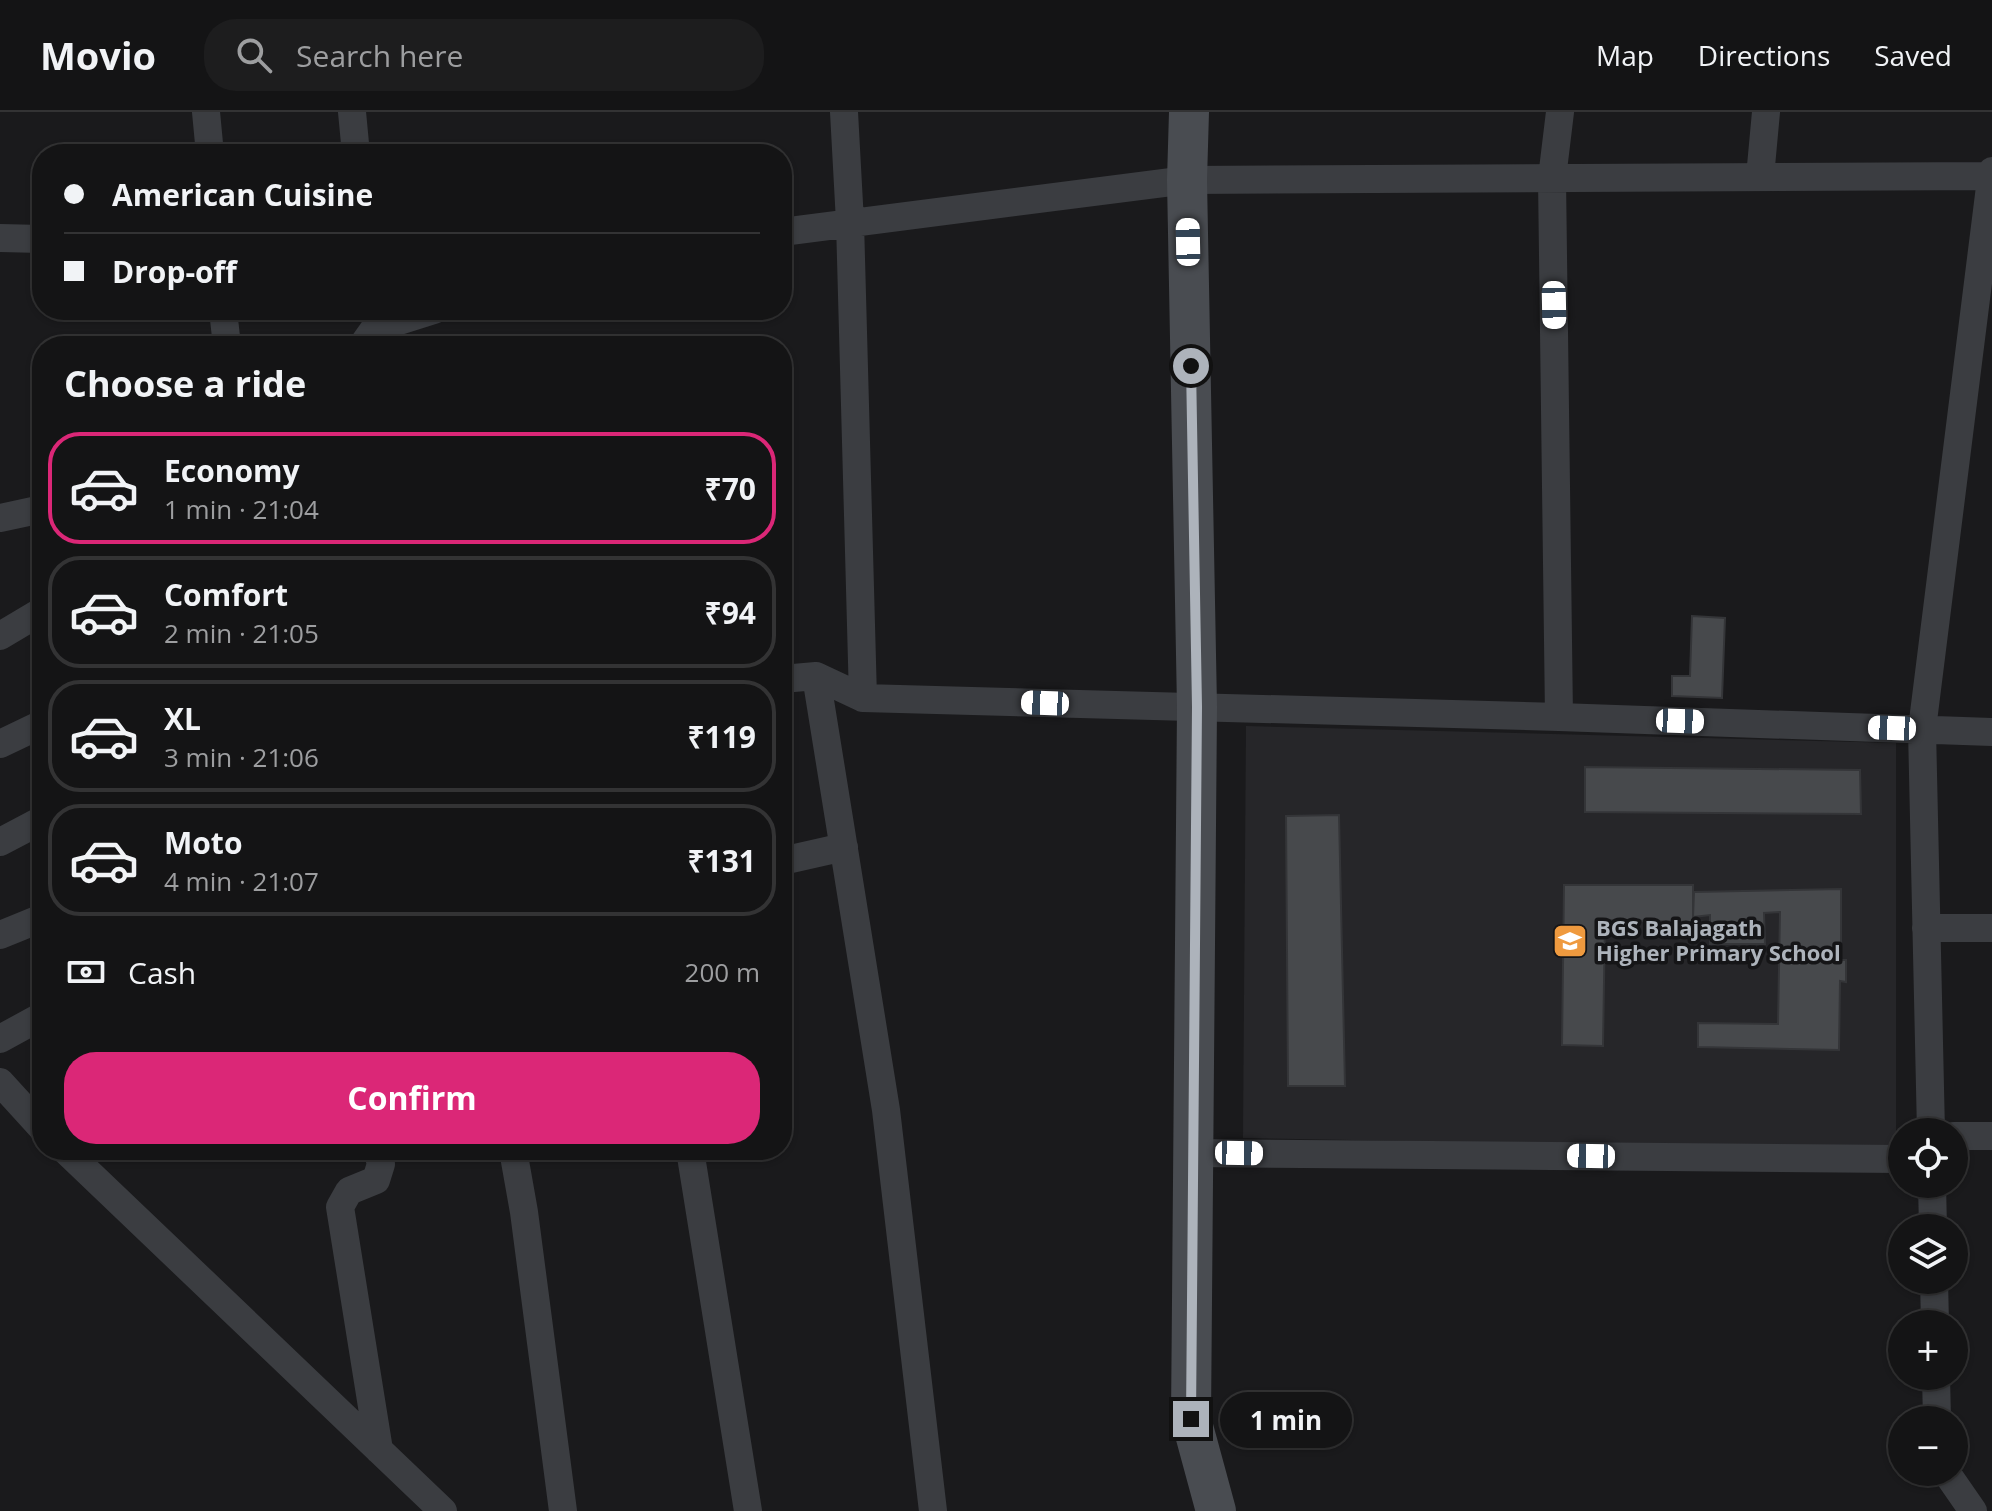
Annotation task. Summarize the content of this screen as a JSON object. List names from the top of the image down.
{
  "places": {
    "school or university": ["BGS Balajagath Higher Primary School"]
  },
  "page": {
    "header": "Movio",
    "search": "Search here",
    "nav": ["Map", "Directions", "Saved"],
    "banner": ["American Cuisine", "Drop-off"],
    "heading": "Choose a ride",
    "list": [
      {
        "name": "Economy",
        "note": "1 min · 21:04",
        "value": "₹70"
      },
      {
        "name": "Comfort",
        "note": "2 min · 21:05",
        "value": "₹94"
      },
      {
        "name": "XL",
        "note": "3 min · 21:06",
        "value": "₹119"
      },
      {
        "name": "Moto",
        "note": "4 min · 21:07",
        "value": "₹131"
      }
    ],
    "pay": ["Cash", "200 m"],
    "buttons": "Confirm",
    "map_buttons": ["+", "−"],
    "bubble": "1 min"
  }
}
